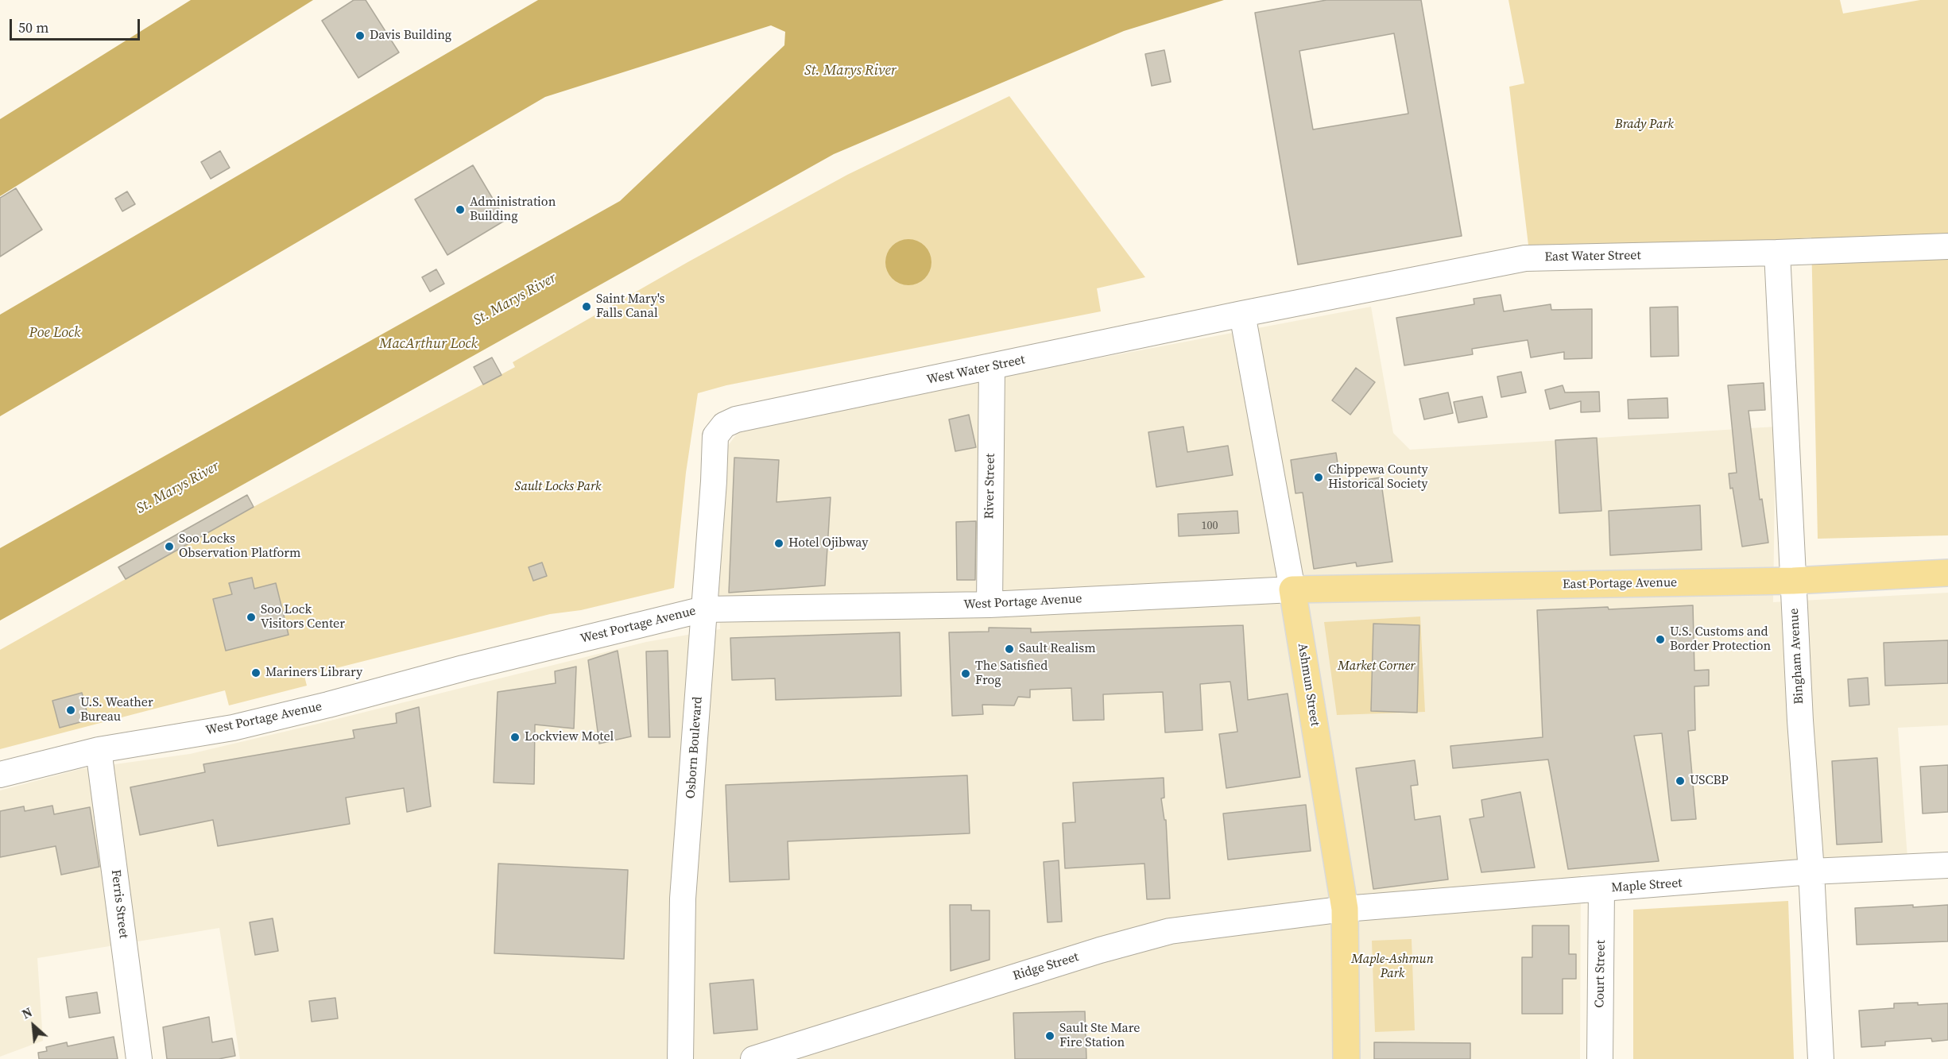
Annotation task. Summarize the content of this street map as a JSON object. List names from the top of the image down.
{
  "streets": {
    "main road": ["East Portage Avenue", "Ashmun Street"],
    "street": [
      "East Water Street",
      "West Water Street",
      "River Street",
      "West Portage Avenue",
      "Bingham Avenue",
      "Osborn Boulevard",
      "Maple Street",
      "Ferris Street",
      "Ridge Street",
      "Court Street"
    ]
  },
  "crossings": [
    ["East Water Street", "West Water Street"],
    ["East Water Street", "Bingham Avenue"],
    ["East Water Street", "Ashmun Street"],
    ["West Water Street", "River Street"],
    ["West Water Street", "Ashmun Street"],
    ["West Water Street", "Osborn Boulevard"],
    ["River Street", "West Portage Avenue"],
    ["East Portage Avenue", "West Portage Avenue"],
    ["East Portage Avenue", "Bingham Avenue"],
    ["East Portage Avenue", "Ashmun Street"],
    ["West Portage Avenue", "Ashmun Street"],
    ["West Portage Avenue", "Osborn Boulevard"],
    ["West Portage Avenue", "Ferris Street"],
    ["Bingham Avenue", "Maple Street"],
    ["Ashmun Street", "Maple Street"],
    ["Ashmun Street", "Ridge Street"],
    ["Maple Street", "Ridge Street"],
    ["Maple Street", "Court Street"]
  ],
  "water": ["St. Marys River", "Poe Lock", "MacArthur Lock"],
  "parks": [
    "Brady Park",
    "Sault Locks Park",
    "Market Corner",
    "Maple-Ashmun Park"
  ],
  "places": [
    "Davis Building",
    "Administration Building",
    "Saint Mary's Falls Canal",
    "Chippewa County Historical Society",
    "Hotel Ojibway",
    "Soo Locks Observation Platform",
    "Soo Lock Visitors Center",
    "U.S. Customs and Border Protection",
    "Sault Realism",
    "Mariners Library",
    "The Satisfied Frog",
    "U.S. Weather Bureau",
    "Lockview Motel",
    "USCBP",
    "Sault Ste Mare Fire Station"
  ],
  "house_numbers": ["100"],
  "scale_bar": "50 m",
  "north": "top left"
}
